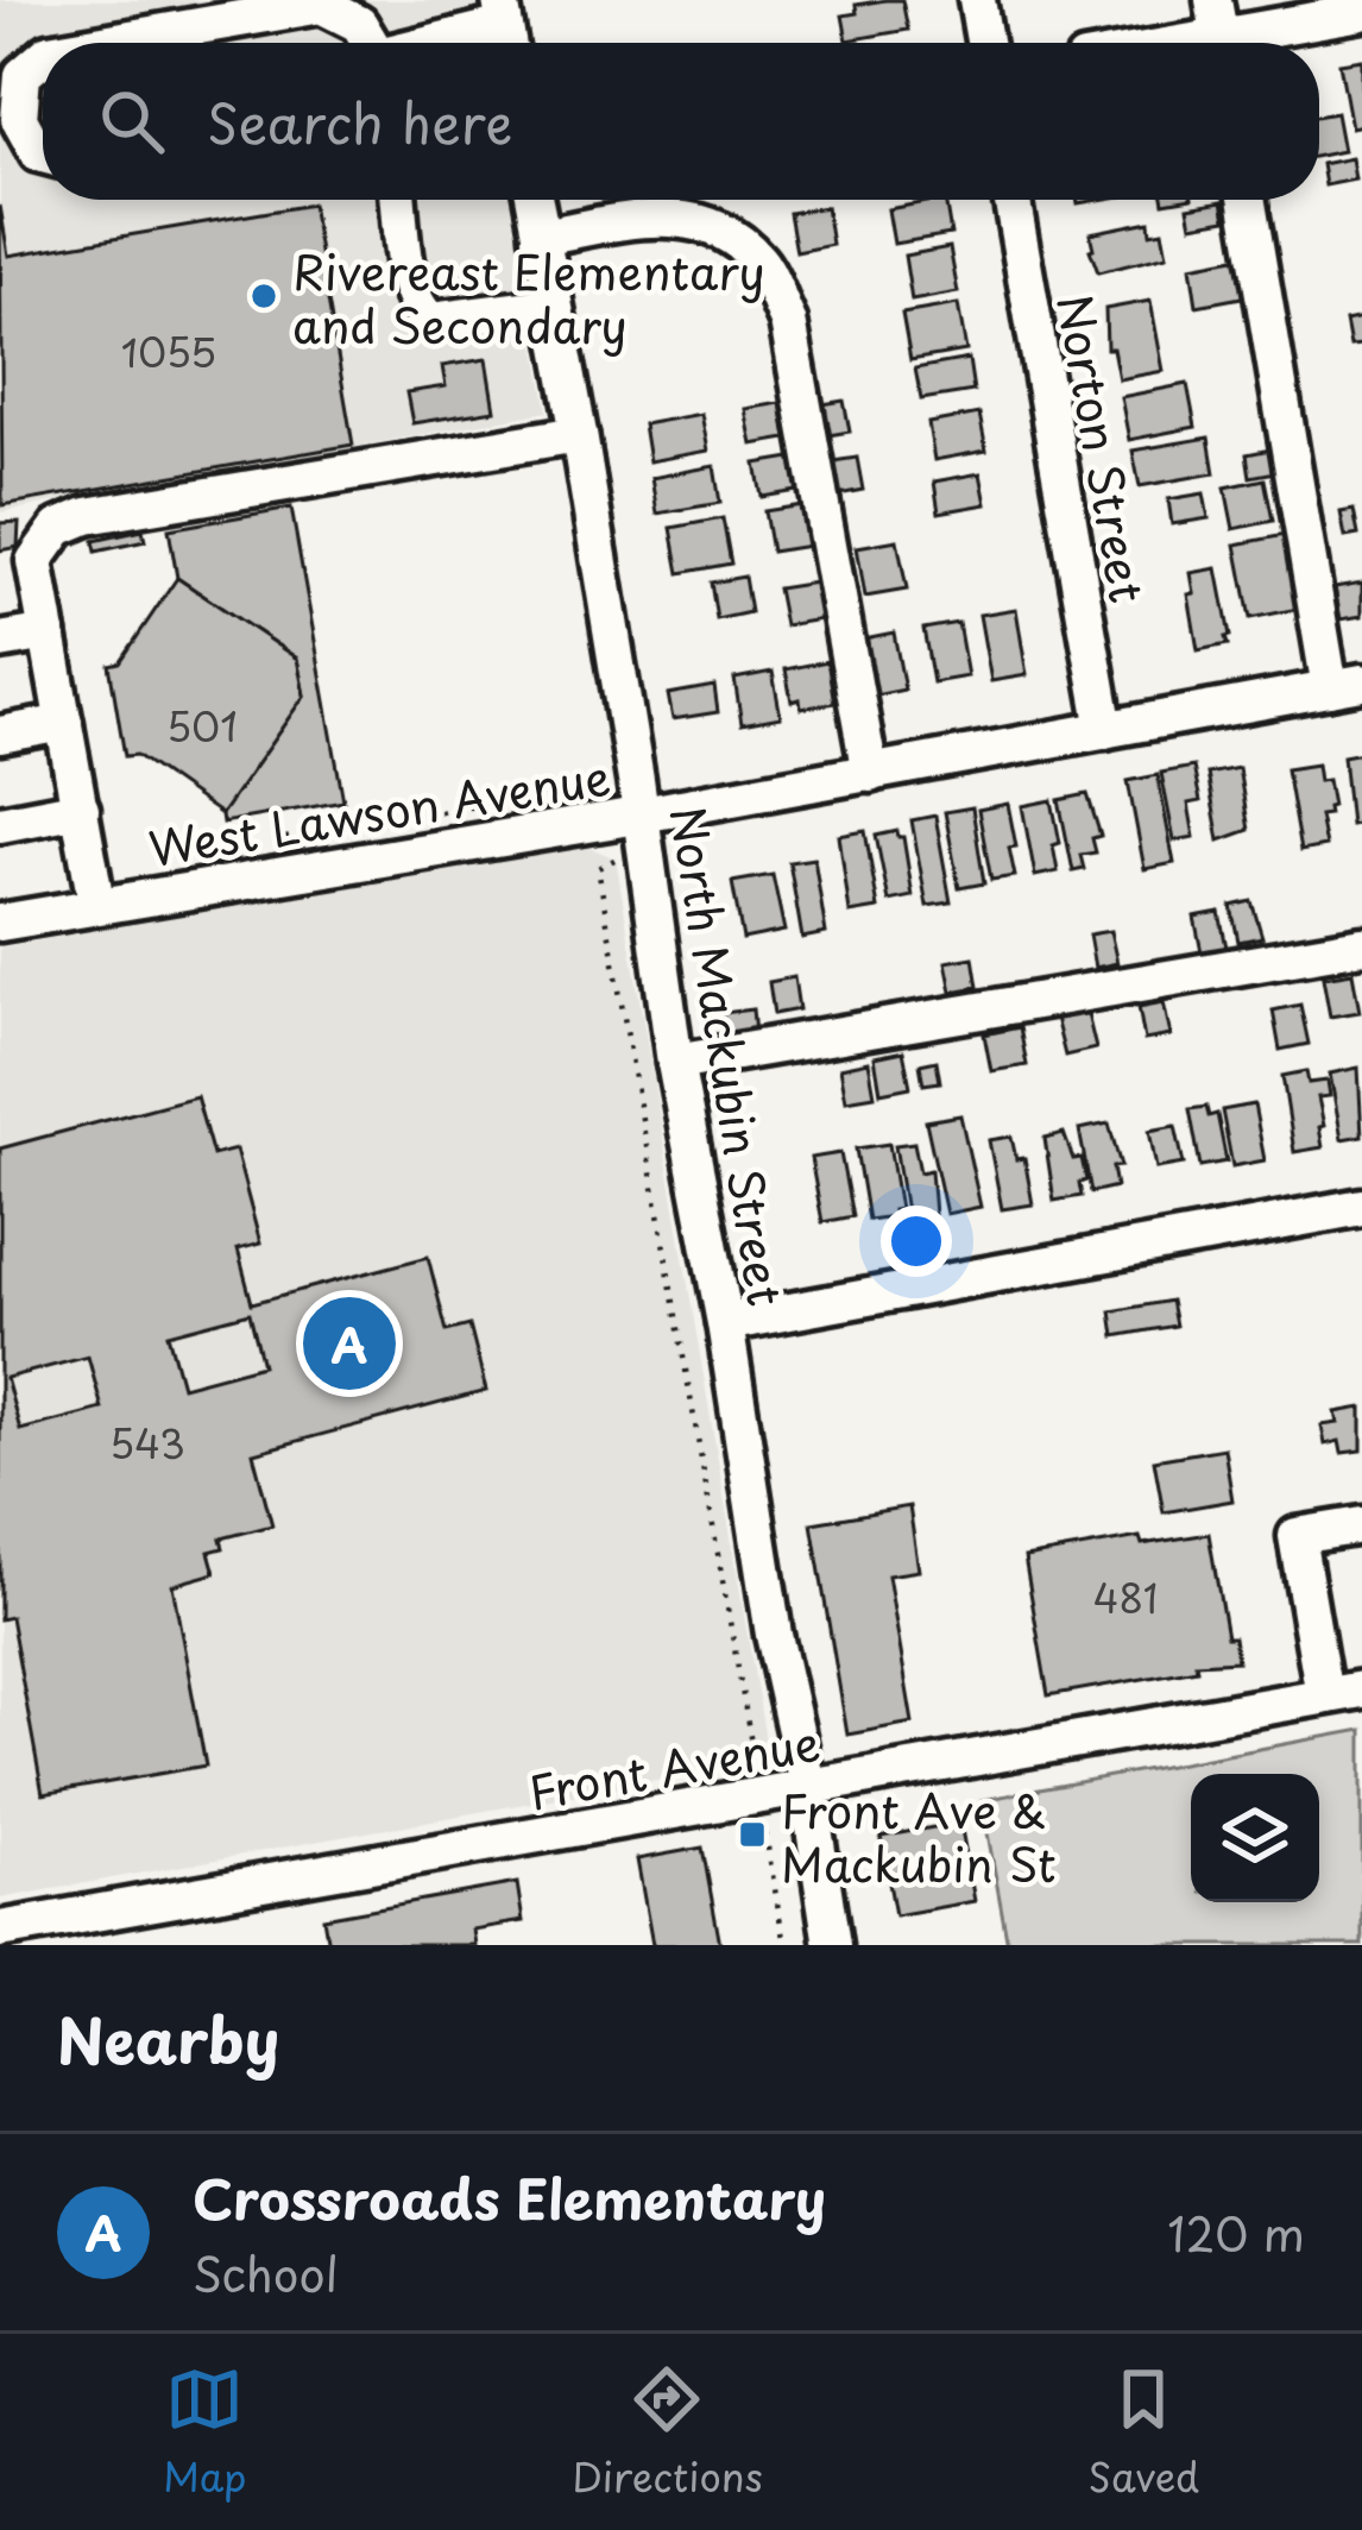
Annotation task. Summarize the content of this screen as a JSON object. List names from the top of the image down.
{
  "streets": {
    "street": [
      "Norton Street",
      "West Lawson Avenue",
      "North Mackubin Street",
      "Front Avenue"
    ]
  },
  "crossings": [
    ["Norton Street", "West Lawson Avenue"],
    ["West Lawson Avenue", "North Mackubin Street"],
    ["North Mackubin Street", "Front Avenue"]
  ],
  "places": {
    "other": ["Rivereast Elementary and Secondary"],
    "transit": ["Front Ave & Mackubin St"]
  },
  "house_numbers": [
    "1055",
    "501",
    "543",
    "481"
  ],
  "page": {
    "search": "Search here",
    "pins": "A",
    "heading": "Nearby",
    "list": [
      {
        "mark": "A",
        "name": "Crossroads Elementary",
        "note": "School",
        "value": "120 m"
      }
    ],
    "nav": ["Map", "Directions", "Saved"]
  }
}
